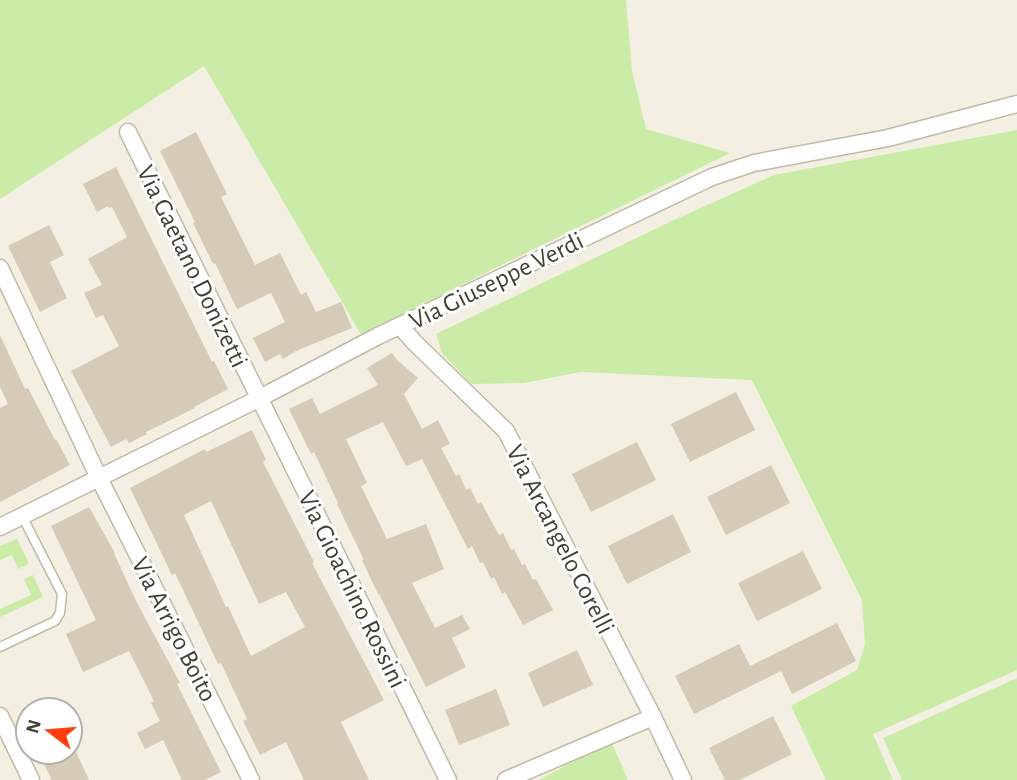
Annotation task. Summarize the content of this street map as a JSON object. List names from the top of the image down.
{
  "streets": {
    "street": [
      "Via Gaetano Donizetti",
      "Via Giuseppe Verdi",
      "Via Arcangelo Corelli",
      "Via Gioachino Rossini",
      "Via Arrigo Boito"
    ]
  },
  "crossings": [
    ["Via Gaetano Donizetti", "Via Giuseppe Verdi"],
    ["Via Gaetano Donizetti", "Via Gioachino Rossini"],
    ["Via Giuseppe Verdi", "Via Arcangelo Corelli"],
    ["Via Giuseppe Verdi", "Via Gioachino Rossini"],
    ["Via Giuseppe Verdi", "Via Arrigo Boito"]
  ],
  "north": "left"
}
